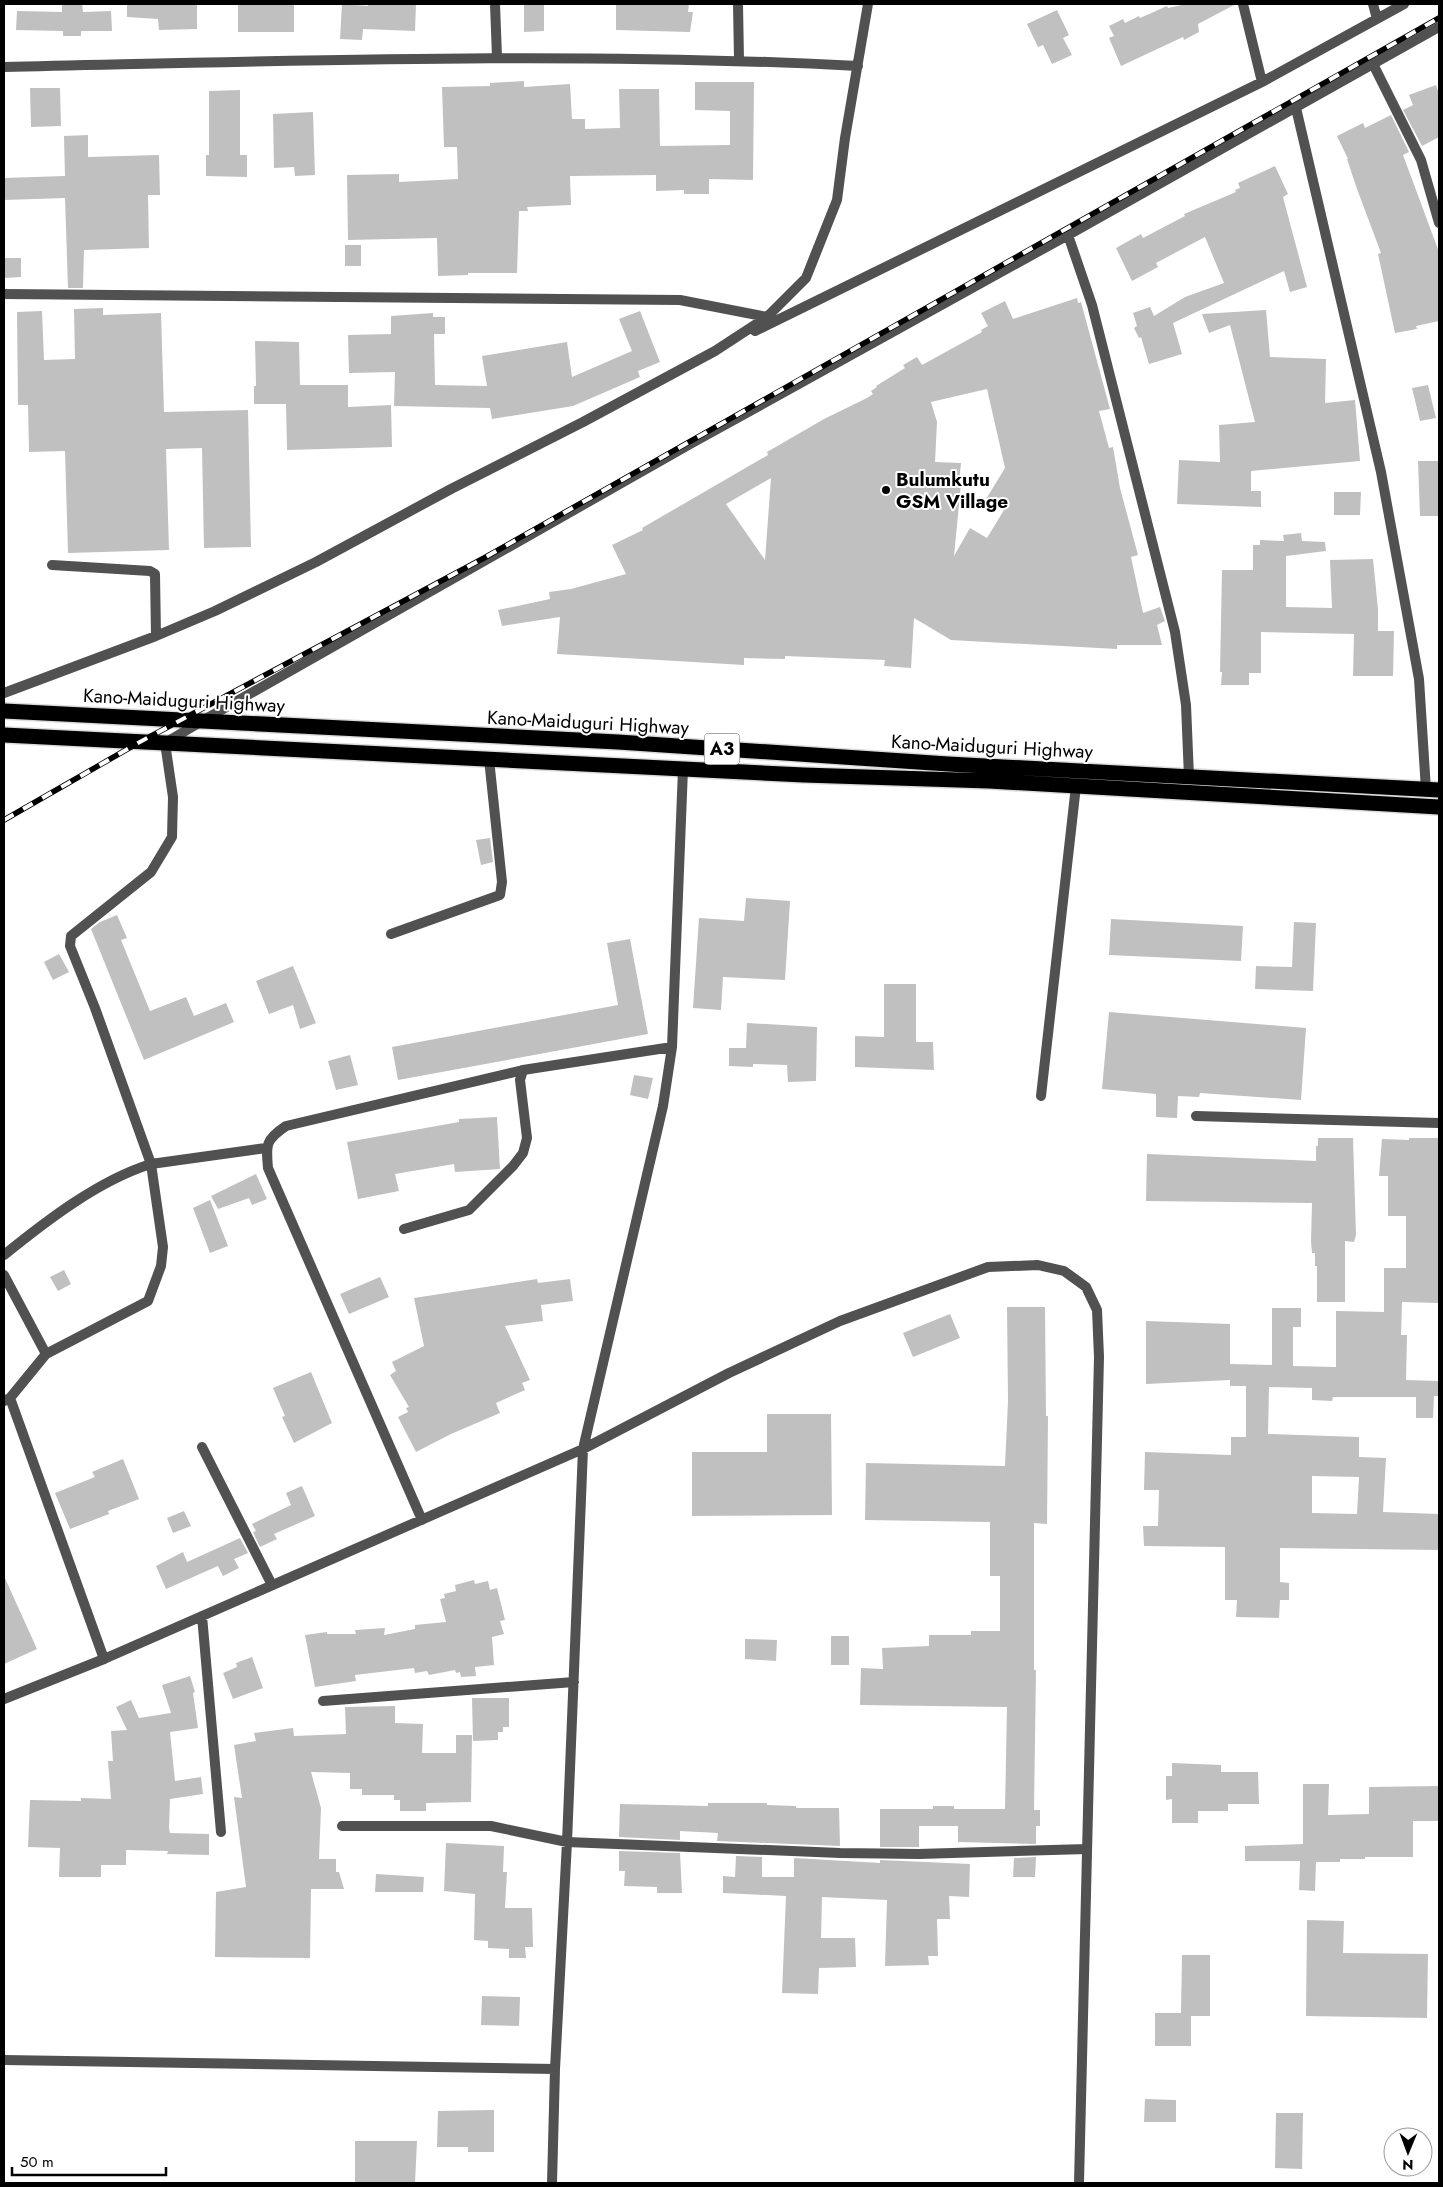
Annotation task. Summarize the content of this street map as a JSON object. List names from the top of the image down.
{
  "streets": {
    "highway": ["Kano-Maiduguri Highway", "A3"]
  },
  "places": ["Bulumkutu GSM Village"],
  "scale_bar": "50 m",
  "north": "bottom"
}
